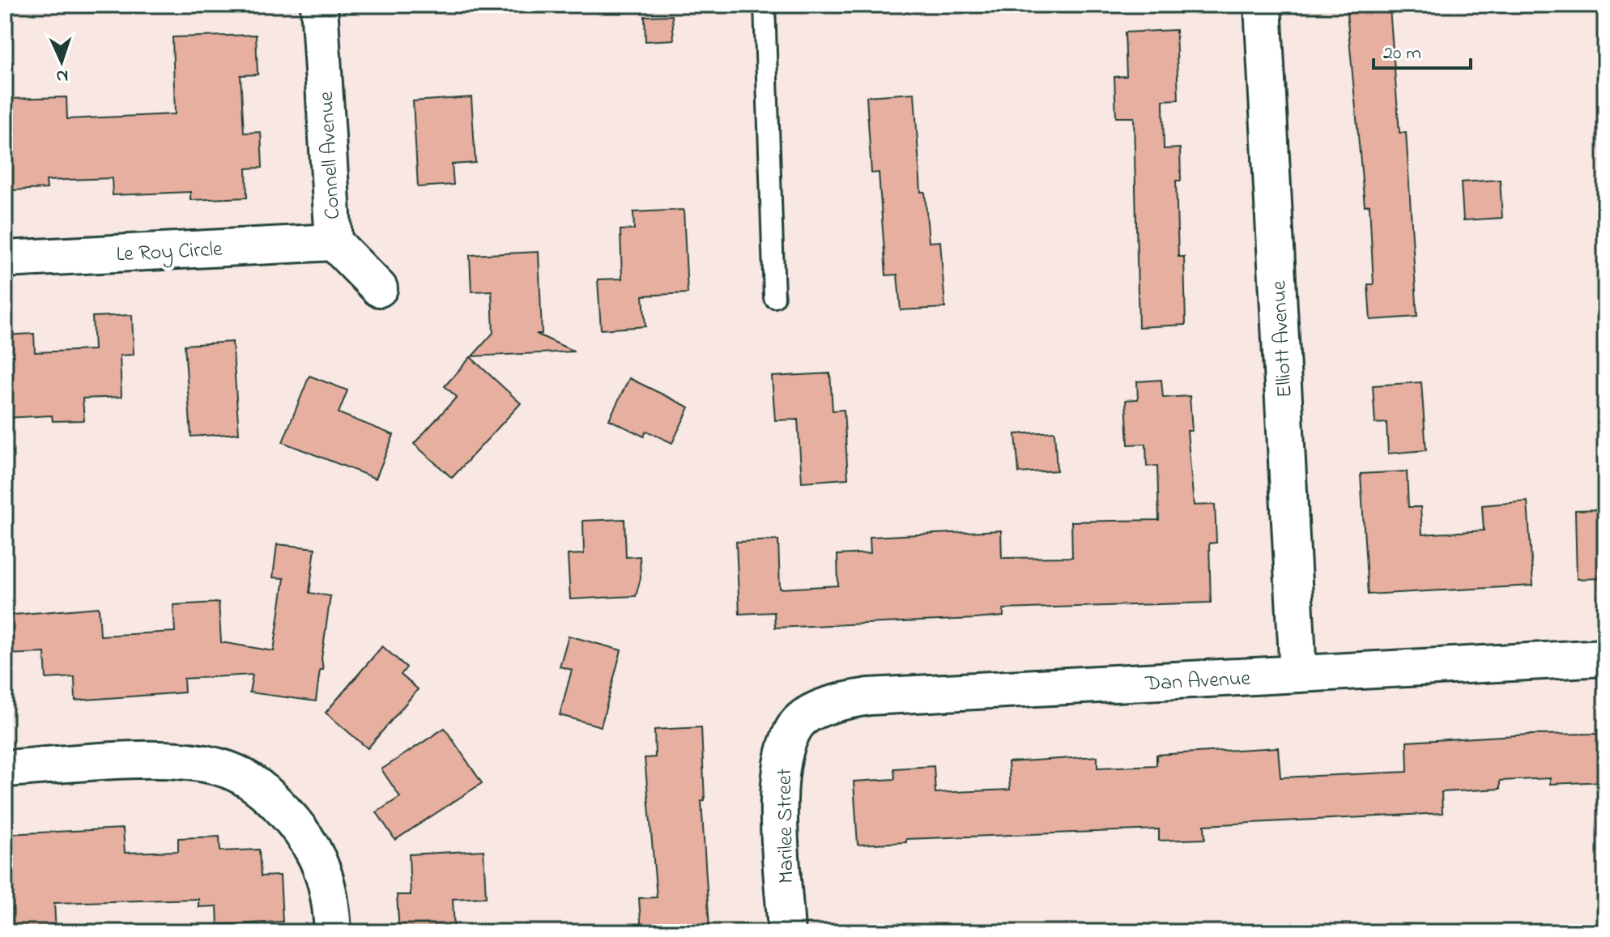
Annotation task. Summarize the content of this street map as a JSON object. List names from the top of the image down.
{
  "streets": {
    "street": [
      "Connell Avenue",
      "Le Roy Circle",
      "Elliott Avenue",
      "Dan Avenue",
      "Marilee Street"
    ]
  },
  "crossings": [
    ["Connell Avenue", "Le Roy Circle"],
    ["Elliott Avenue", "Dan Avenue"],
    ["Dan Avenue", "Marilee Street"]
  ],
  "scale_bar": "20 m",
  "north": "bottom"
}
